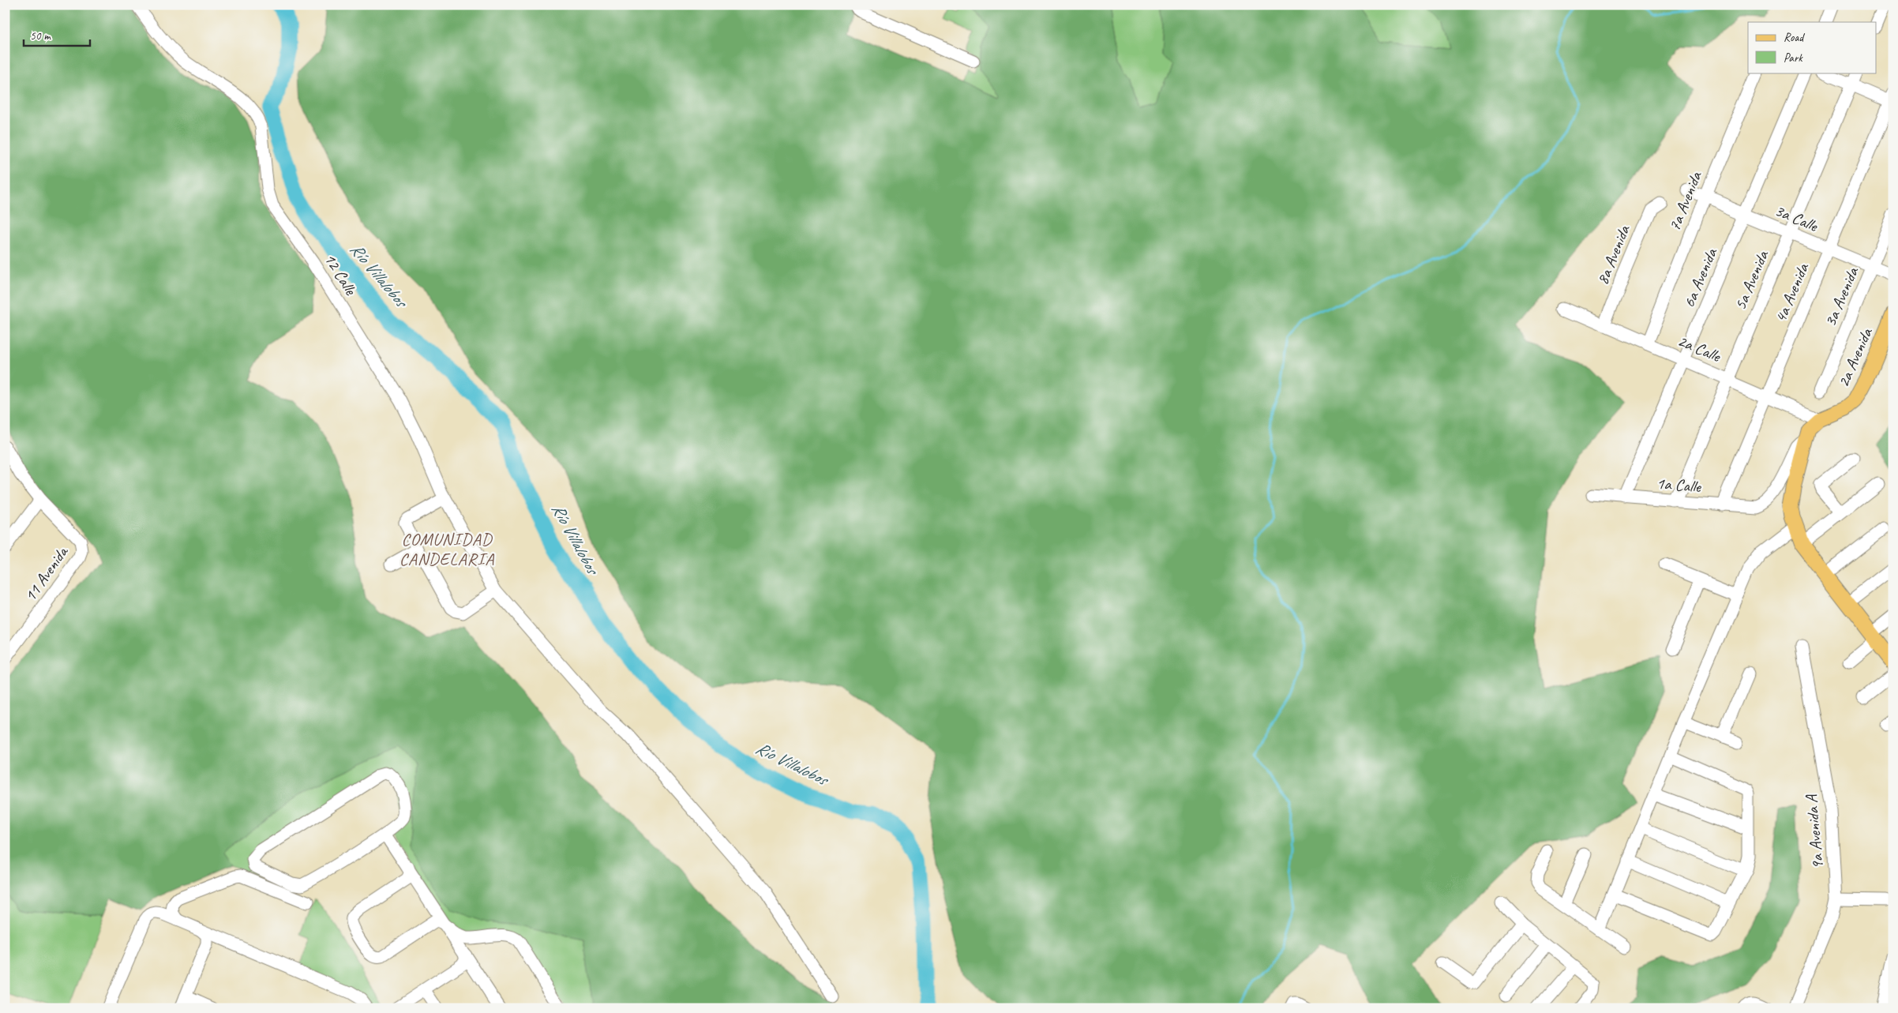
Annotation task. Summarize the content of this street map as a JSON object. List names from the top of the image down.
{
  "streets": {
    "main road": ["2a Avenida"],
    "street": [
      "7a Avenida",
      "3a Calle",
      "8a Avenida",
      "12 Calle",
      "6a Avenida",
      "5a Avenida",
      "4a Avenida",
      "3a Avenida",
      "2a Calle",
      "1a Calle",
      "11 Avenida",
      "9a Avenida A"
    ]
  },
  "crossings": [
    ["7a Avenida", "3a Calle"],
    ["7a Avenida", "2a Calle"],
    ["3a Calle", "6a Avenida"],
    ["3a Calle", "5a Avenida"],
    ["3a Calle", "4a Avenida"],
    ["3a Calle", "3a Avenida"],
    ["8a Avenida", "2a Calle"],
    ["6a Avenida", "2a Calle"],
    ["6a Avenida", "1a Calle"],
    ["5a Avenida", "2a Calle"],
    ["5a Avenida", "1a Calle"],
    ["4a Avenida", "2a Calle"],
    ["4a Avenida", "1a Calle"],
    ["2a Calle", "2a Avenida"]
  ],
  "districts": ["COMUNIDAD CANDELARIA"],
  "water": ["Río Villalobos"],
  "legend": ["Road", "Park"],
  "scale_bar": "50 m"
}
